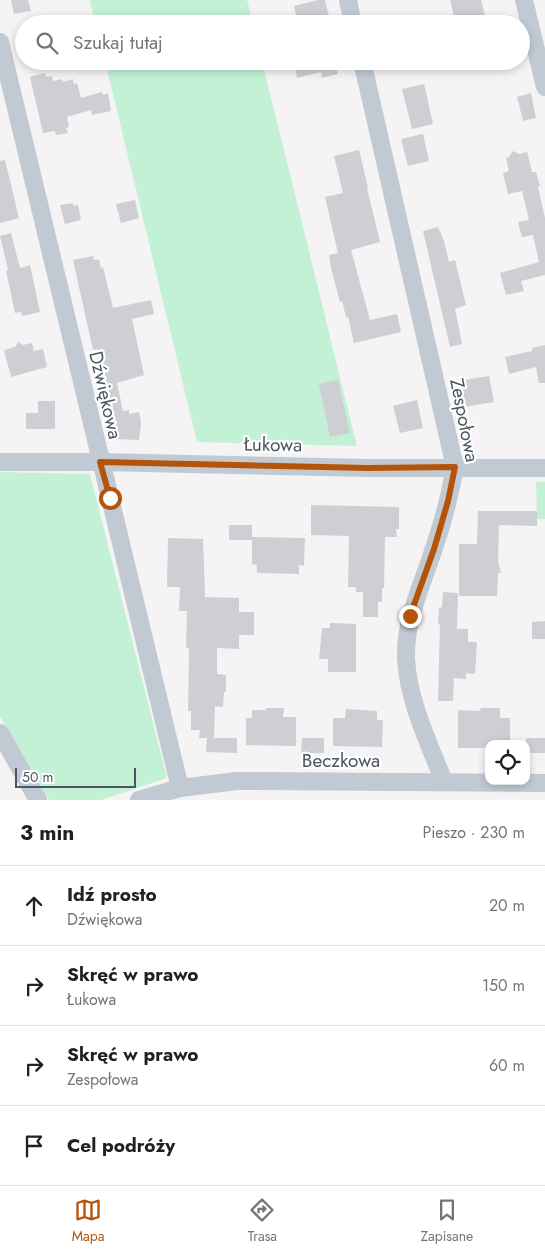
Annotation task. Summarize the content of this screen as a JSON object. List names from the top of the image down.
{
  "streets": {
    "street": [
      "Dźwiękowa",
      "Zespołowa",
      "Łukowa",
      "Beczkowa"
    ]
  },
  "crossings": [
    ["Dźwiękowa", "Łukowa"],
    ["Dźwiękowa", "Beczkowa"],
    ["Zespołowa", "Łukowa"],
    ["Zespołowa", "Beczkowa"]
  ],
  "scale_bar": "50 m",
  "page": {
    "search": "Szukaj tutaj",
    "scale": "50 m",
    "heading": ["3 min", "Pieszo · 230 m"],
    "list": [
      ["Idź prosto", "Dźwiękowa", "20 m"],
      ["Skręć w prawo", "Łukowa", "150 m"],
      ["Skręć w prawo", "Zespołowa", "60 m"],
      "Cel podróży"
    ],
    "nav": ["Mapa", "Trasa", "Zapisane"]
  }
}
